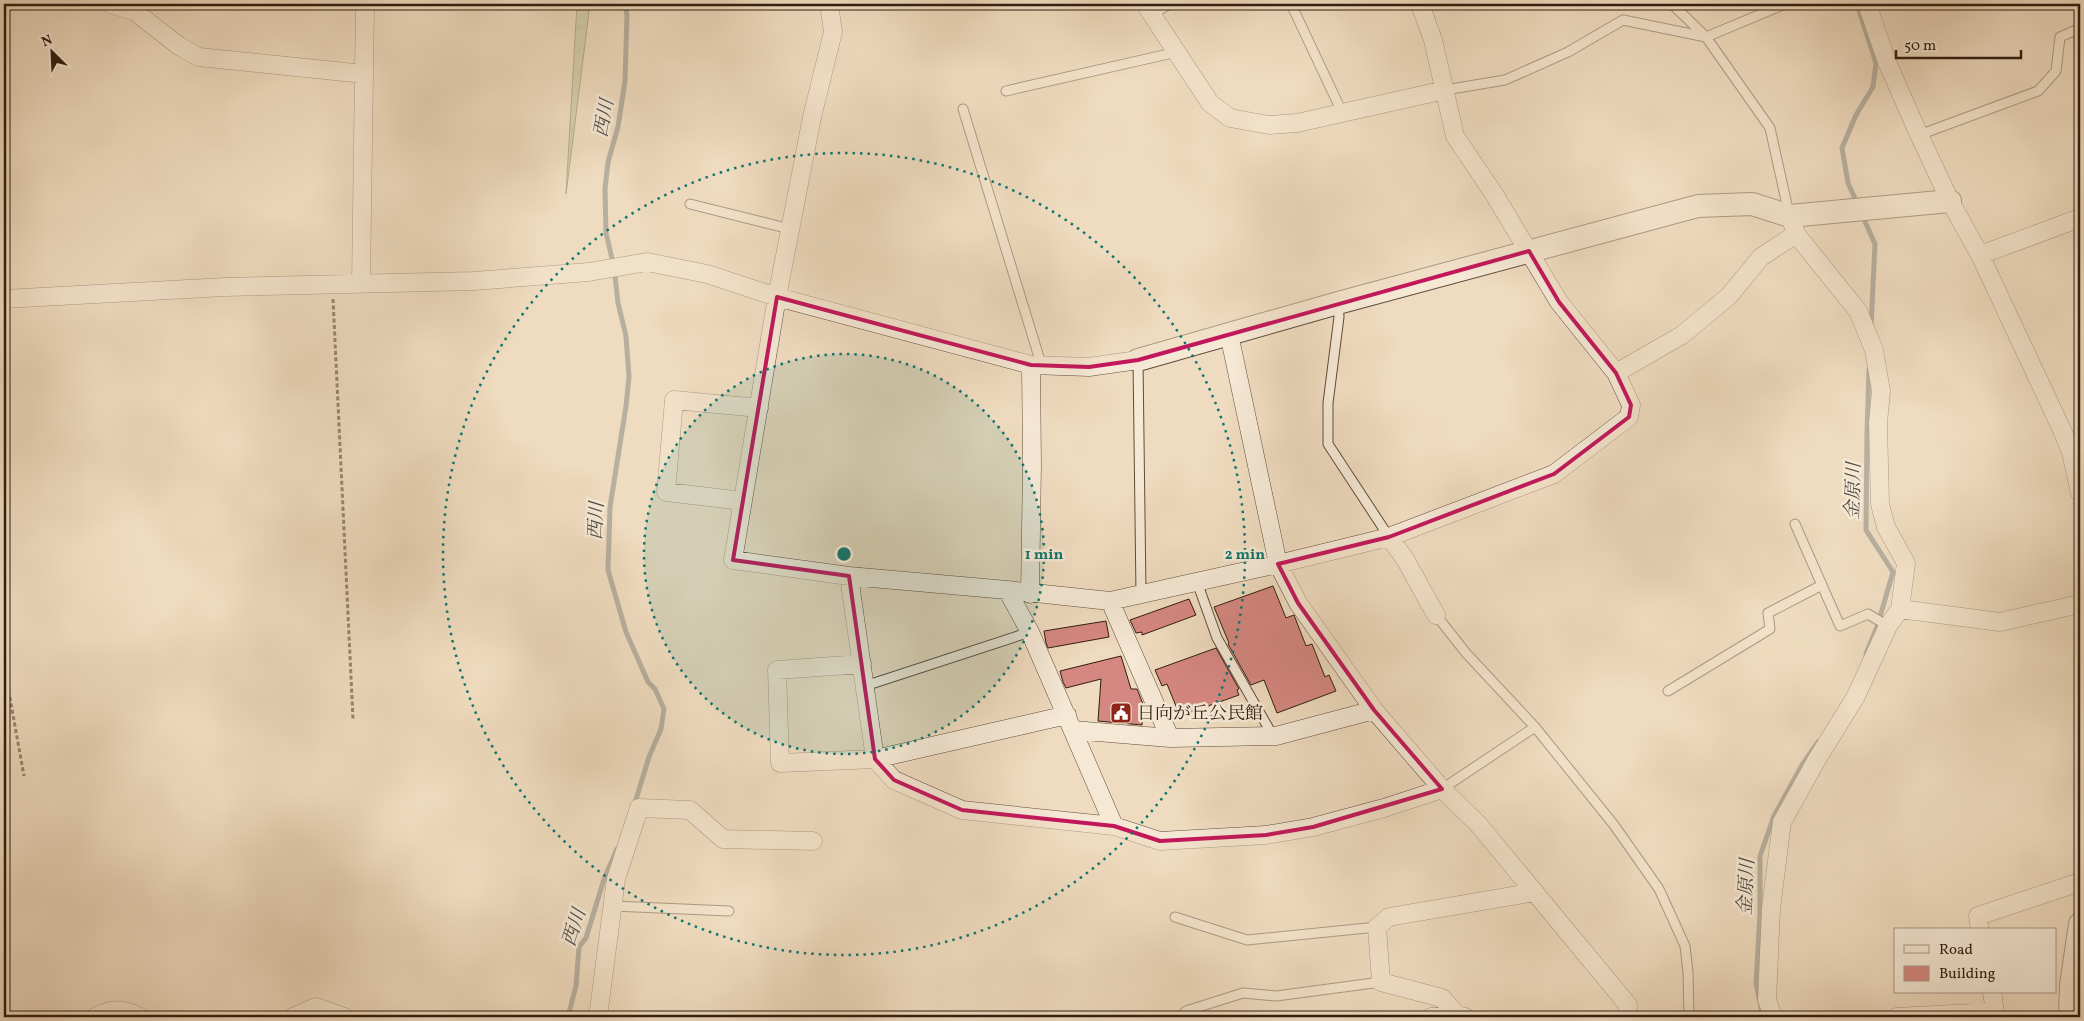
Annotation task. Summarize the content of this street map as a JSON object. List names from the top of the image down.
{
  "water": ["西川", "金原川"],
  "places": {
    "public building": ["日向が丘公民館"]
  },
  "legend": ["Road", "Building"],
  "scale_bar": "50 m",
  "north": "top left",
  "rings": ["1 min", "2 min"]
}
